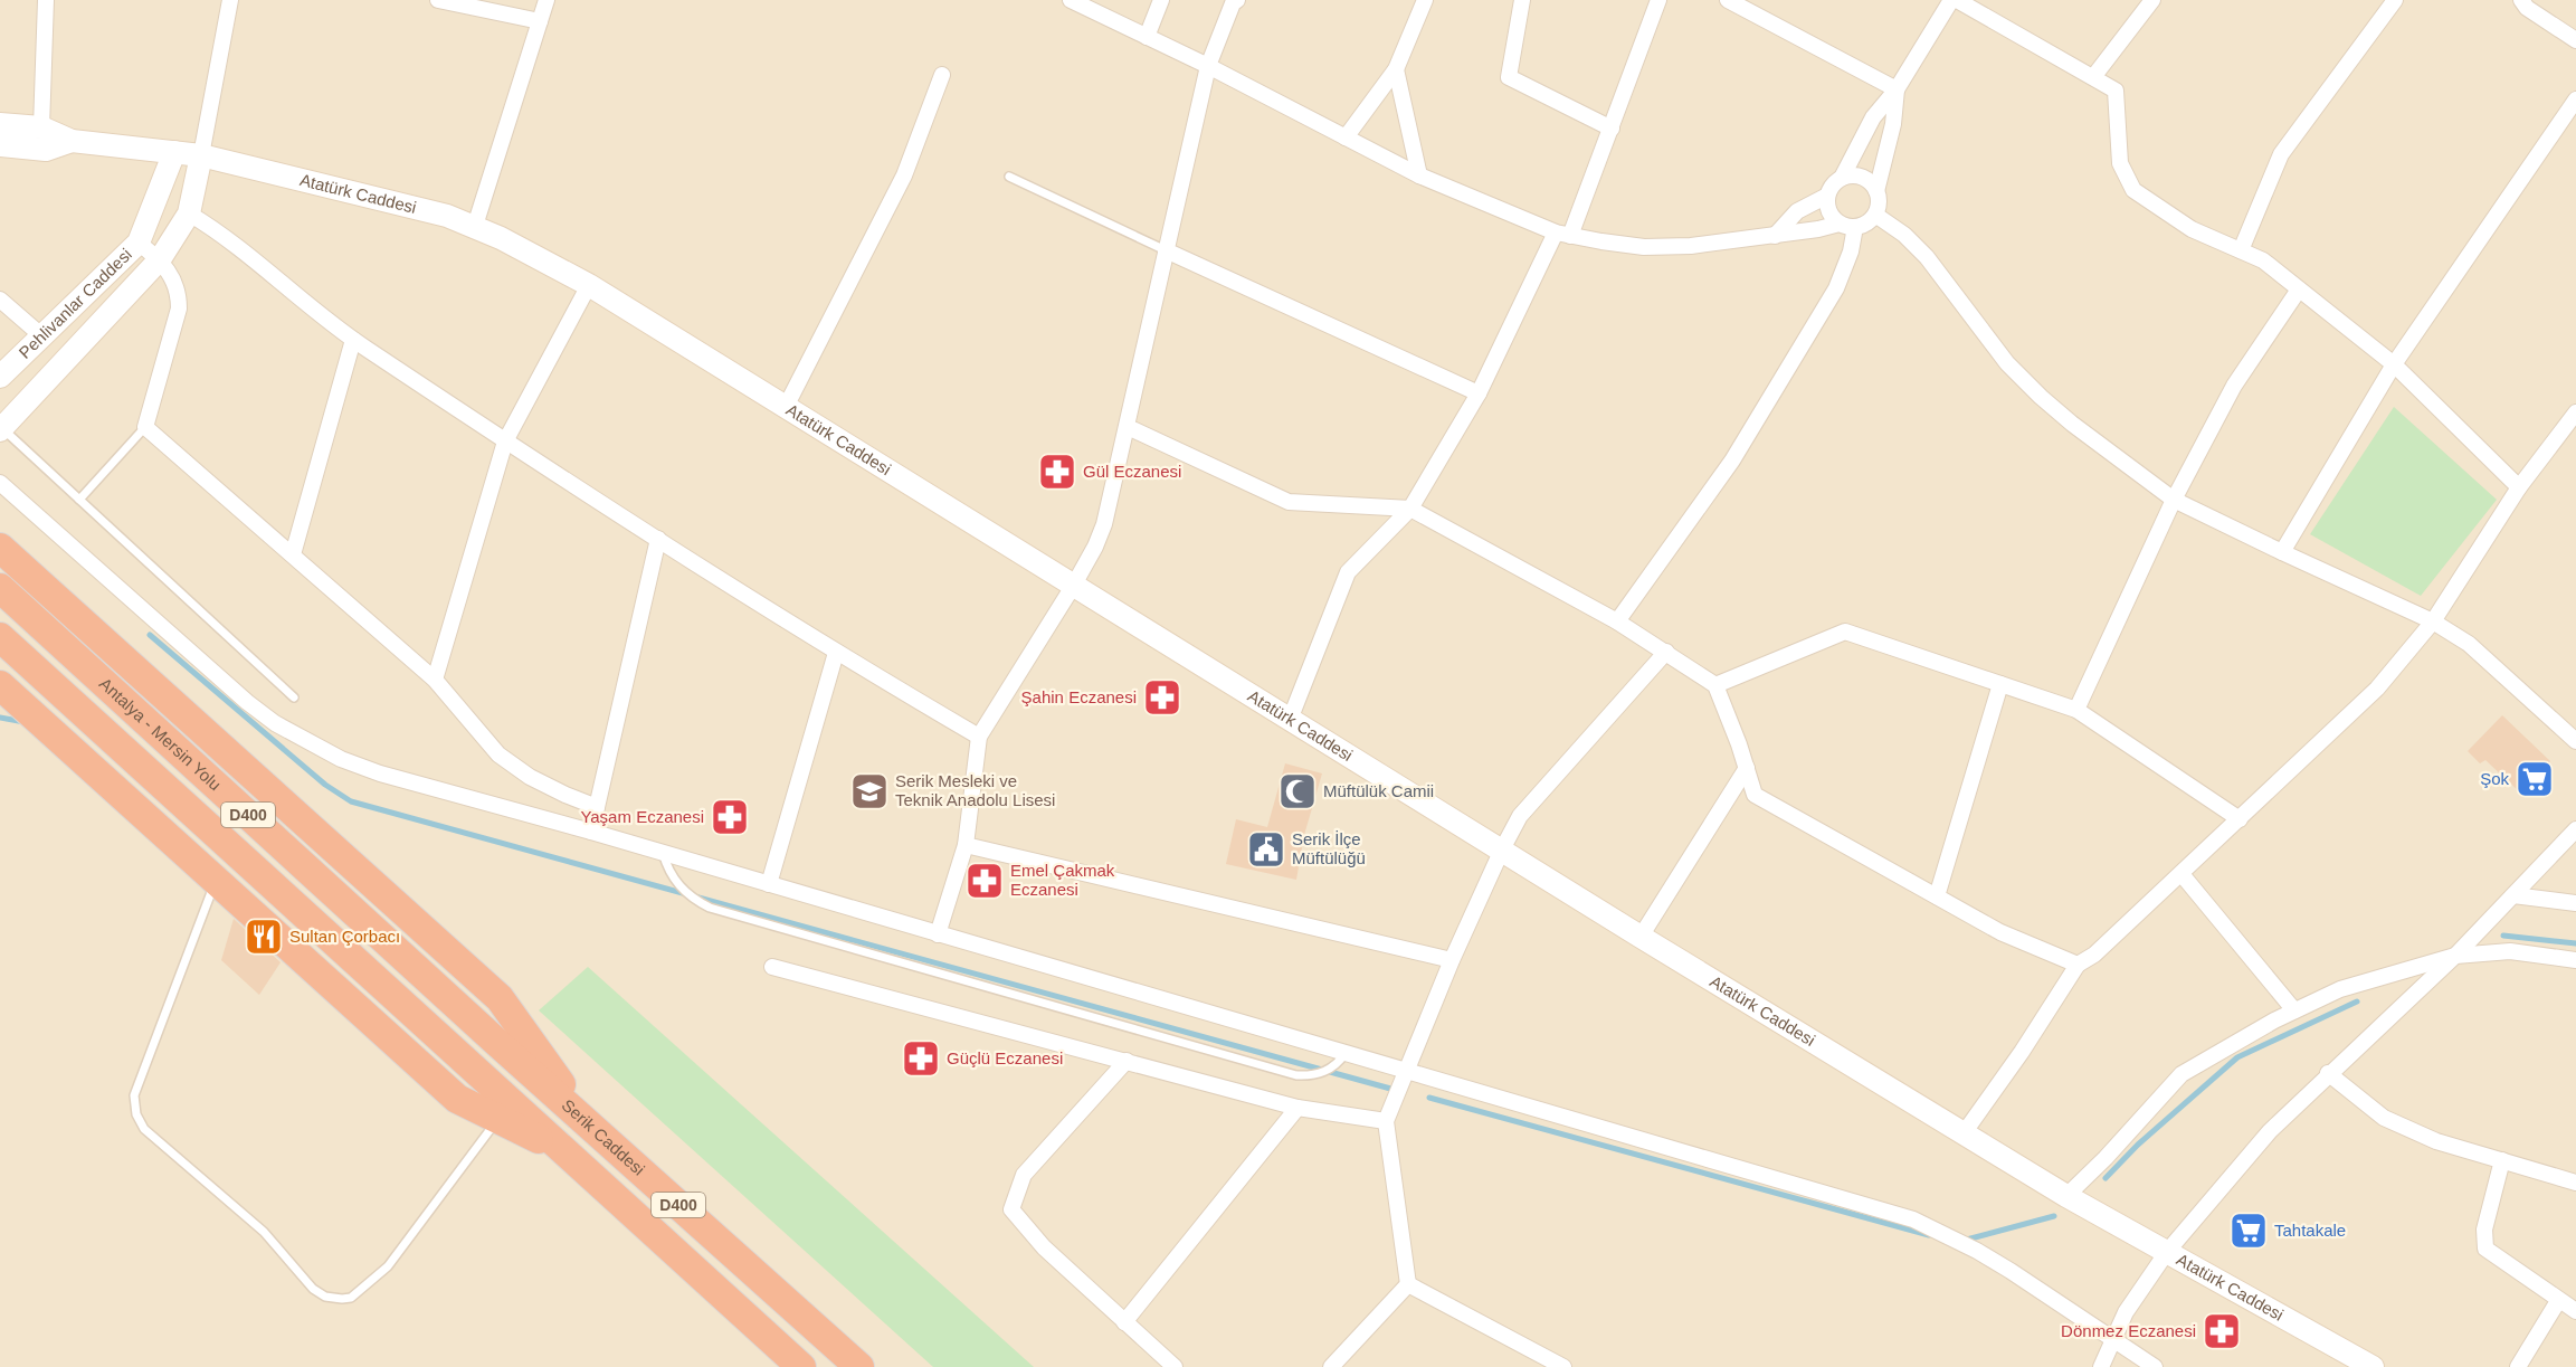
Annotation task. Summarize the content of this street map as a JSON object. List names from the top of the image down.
{
  "streets": {
    "highway": ["Antalya - Mersin Yolu", "D400", "Serik Caddesi"],
    "main road": ["Atatürk Caddesi", "Pehlivanlar Caddesi"]
  },
  "crossings": [
    ["Atatürk Caddesi", "Pehlivanlar Caddesi"],
    ["Antalya - Mersin Yolu", "Serik Caddesi"]
  ],
  "places": {
    "pharmacy": [
      "Gül Eczanesi",
      "Şahin Eczanesi",
      "Yaşam Eczanesi",
      "Emel Çakmak Eczanesi",
      "Güçlü Eczanesi",
      "Dönmez Eczanesi"
    ],
    "supermarket": ["Şok", "Tahtakale"],
    "school or university": ["Serik Mesleki ve Teknik Anadolu Lisesi"],
    "mosque": ["Müftülük Camii"],
    "public building": ["Serik İlçe Müftülüğü"],
    "restaurant": ["Sultan Çorbacı"]
  }
}
